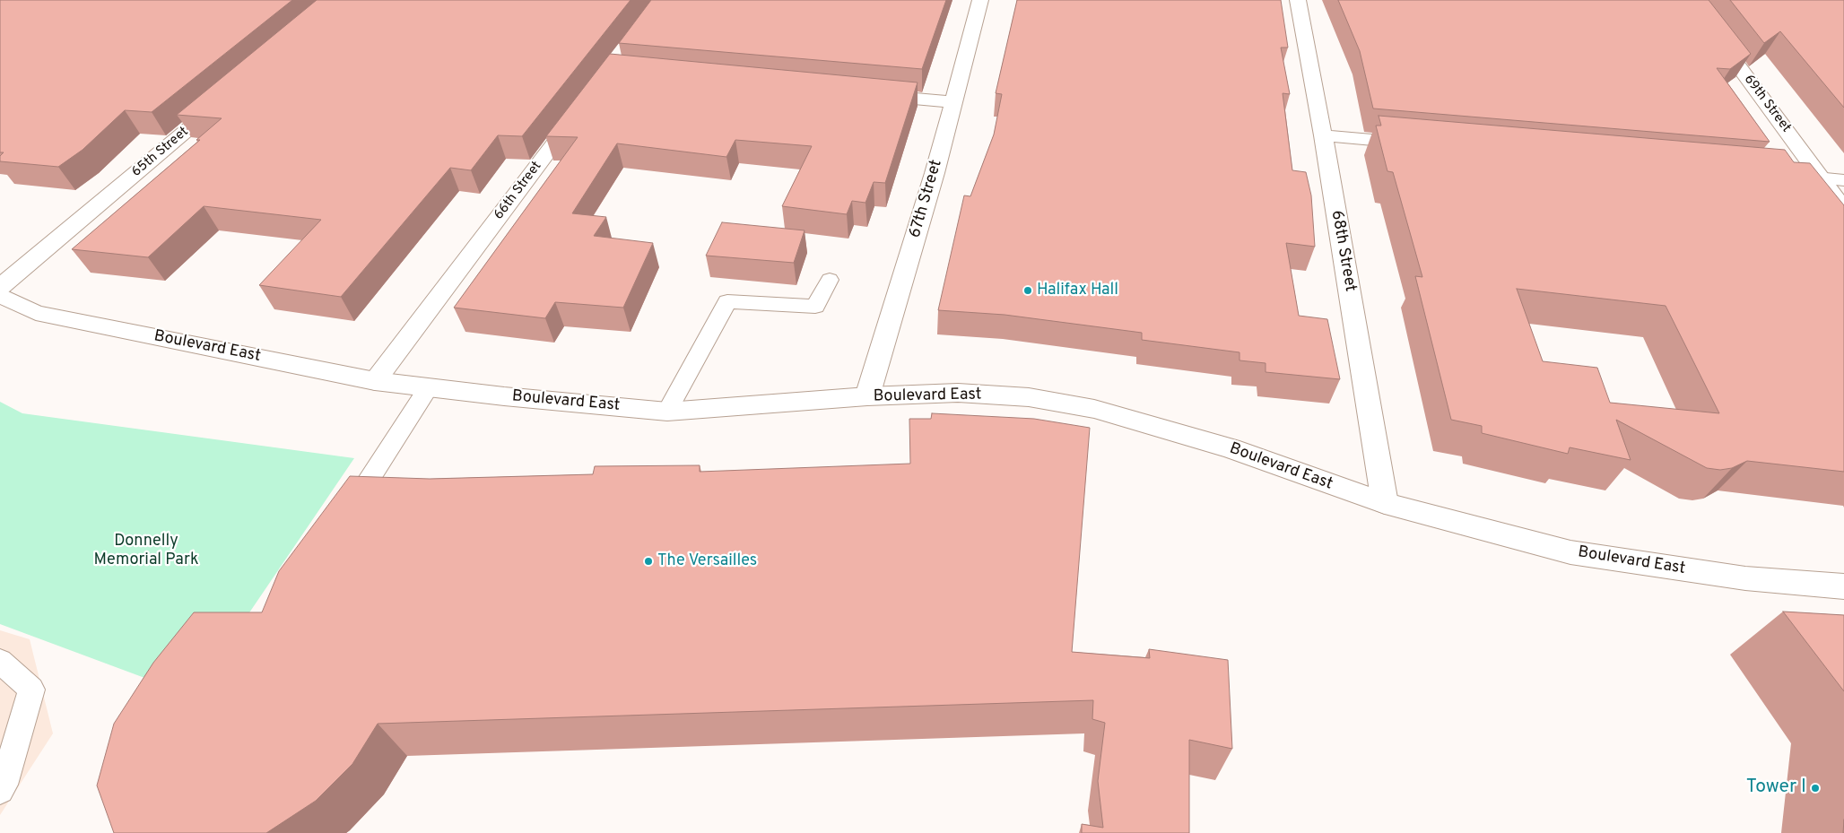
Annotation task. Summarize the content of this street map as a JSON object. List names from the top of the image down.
{
  "streets": {
    "street": [
      "69th Street",
      "65th Street",
      "66th Street",
      "67th Street",
      "68th Street",
      "Boulevard East"
    ]
  },
  "crossings": [
    ["66th Street", "Boulevard East"],
    ["67th Street", "Boulevard East"],
    ["68th Street", "Boulevard East"]
  ],
  "parks": ["Donnelly Memorial Park"],
  "places": ["Halifax Hall", "The Versailles", "Tower I"]
}
